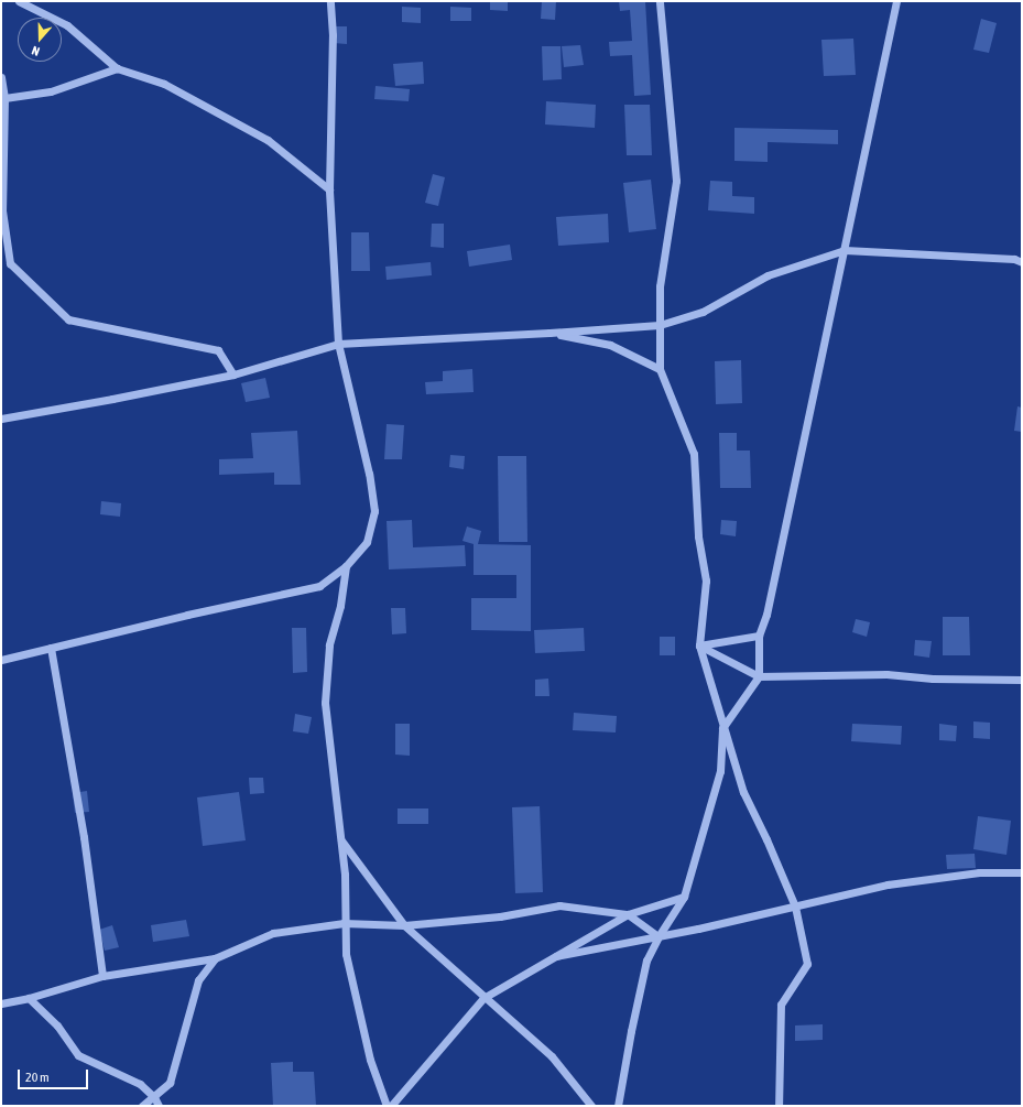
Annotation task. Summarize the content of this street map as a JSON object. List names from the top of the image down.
{
  "scale_bar": "20 m",
  "north": "bottom"
}
